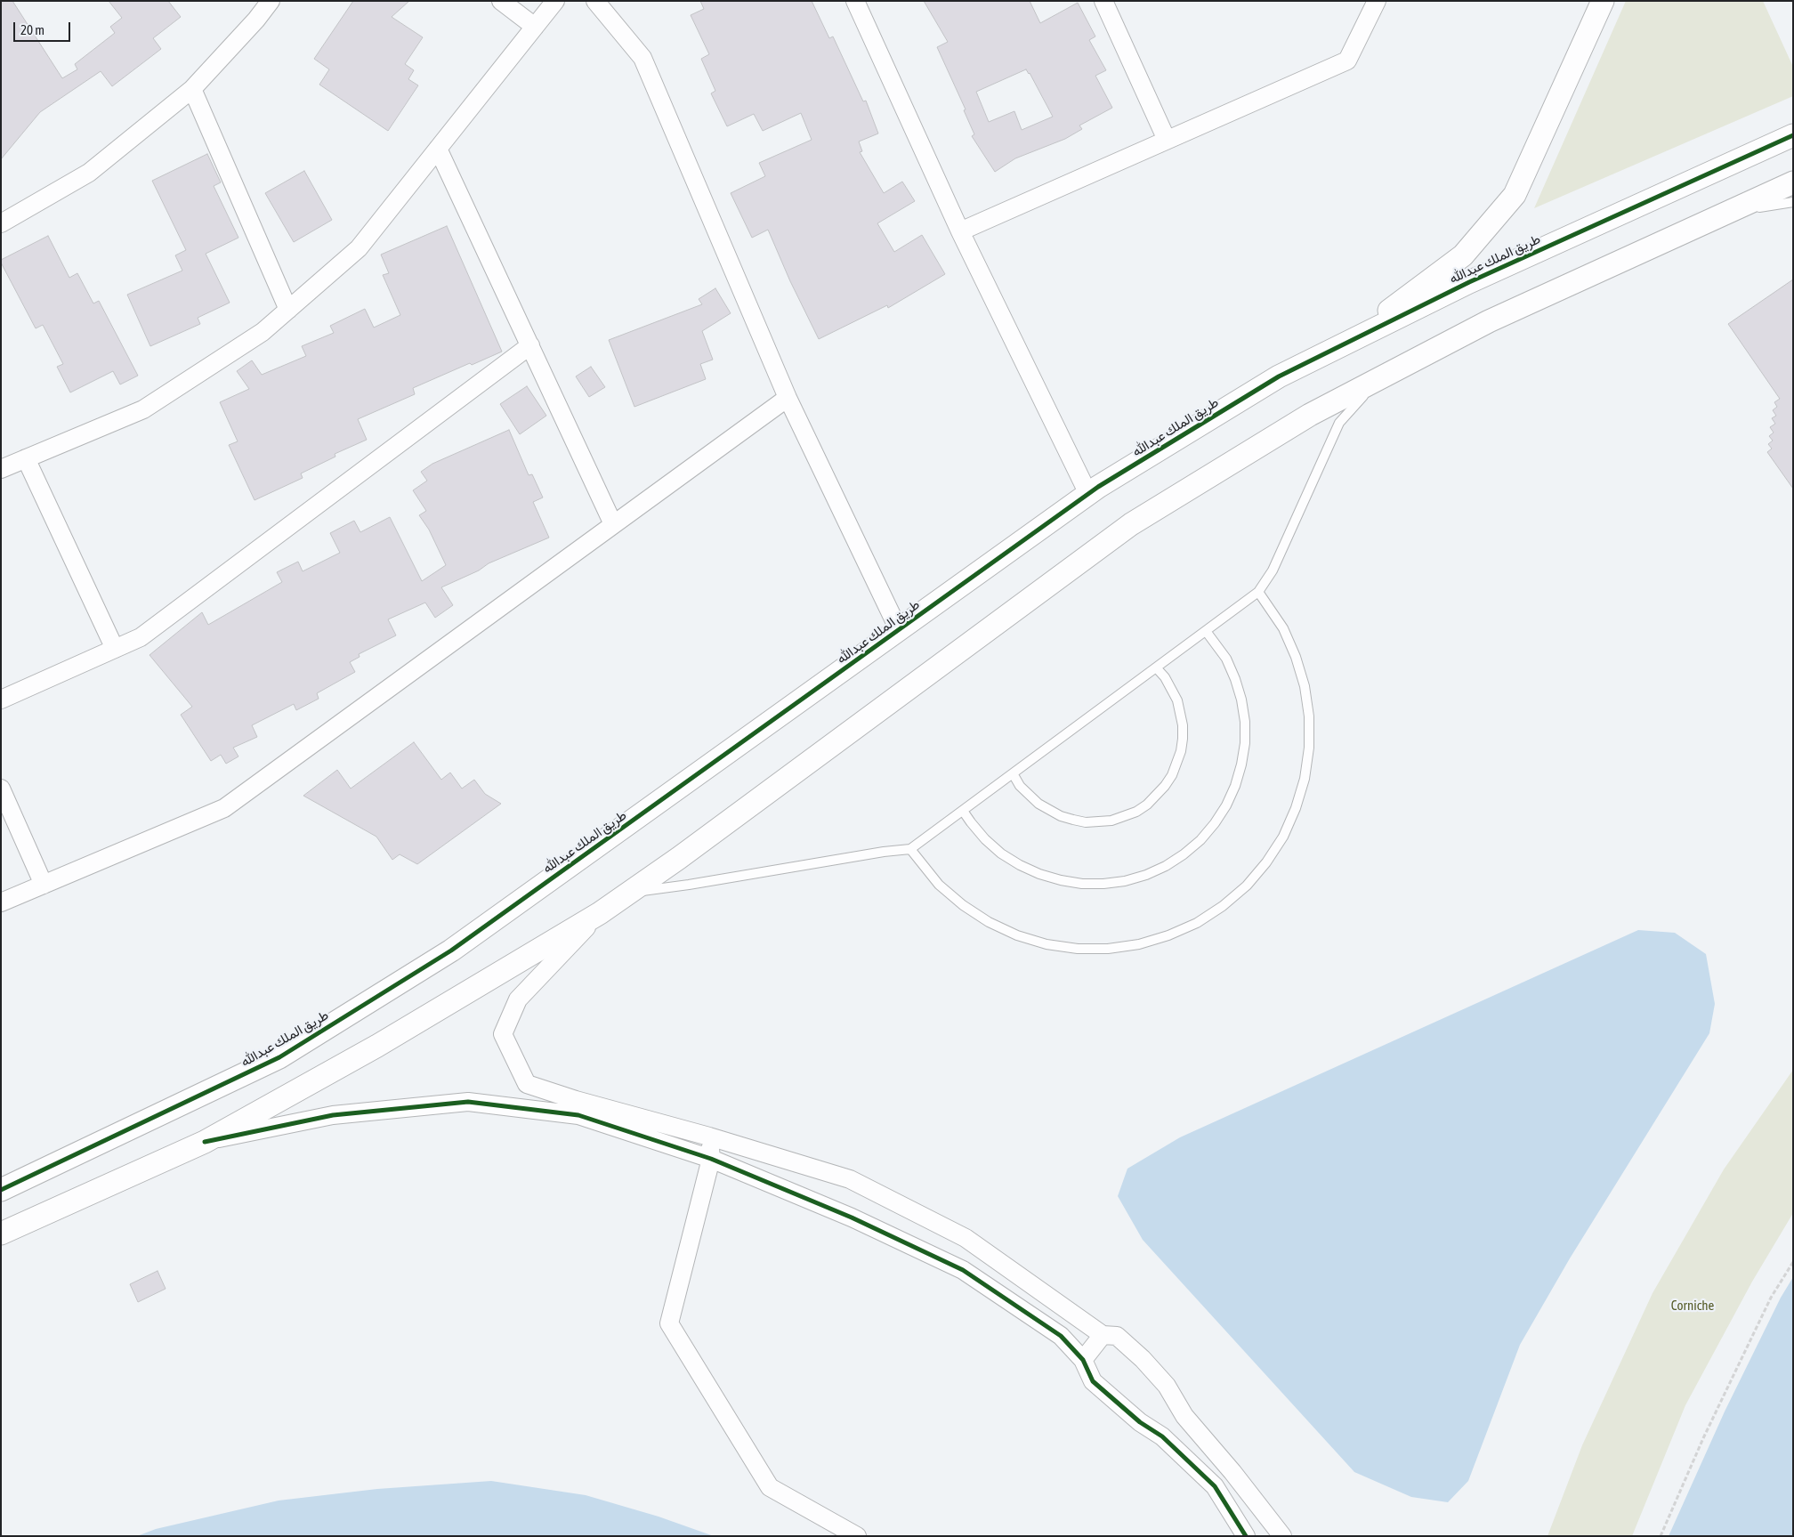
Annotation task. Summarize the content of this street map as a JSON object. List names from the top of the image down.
{
  "streets": {
    "street": ["طريق الملك عبدالله"]
  },
  "parks": ["Corniche"],
  "scale_bar": "20 m"
}
